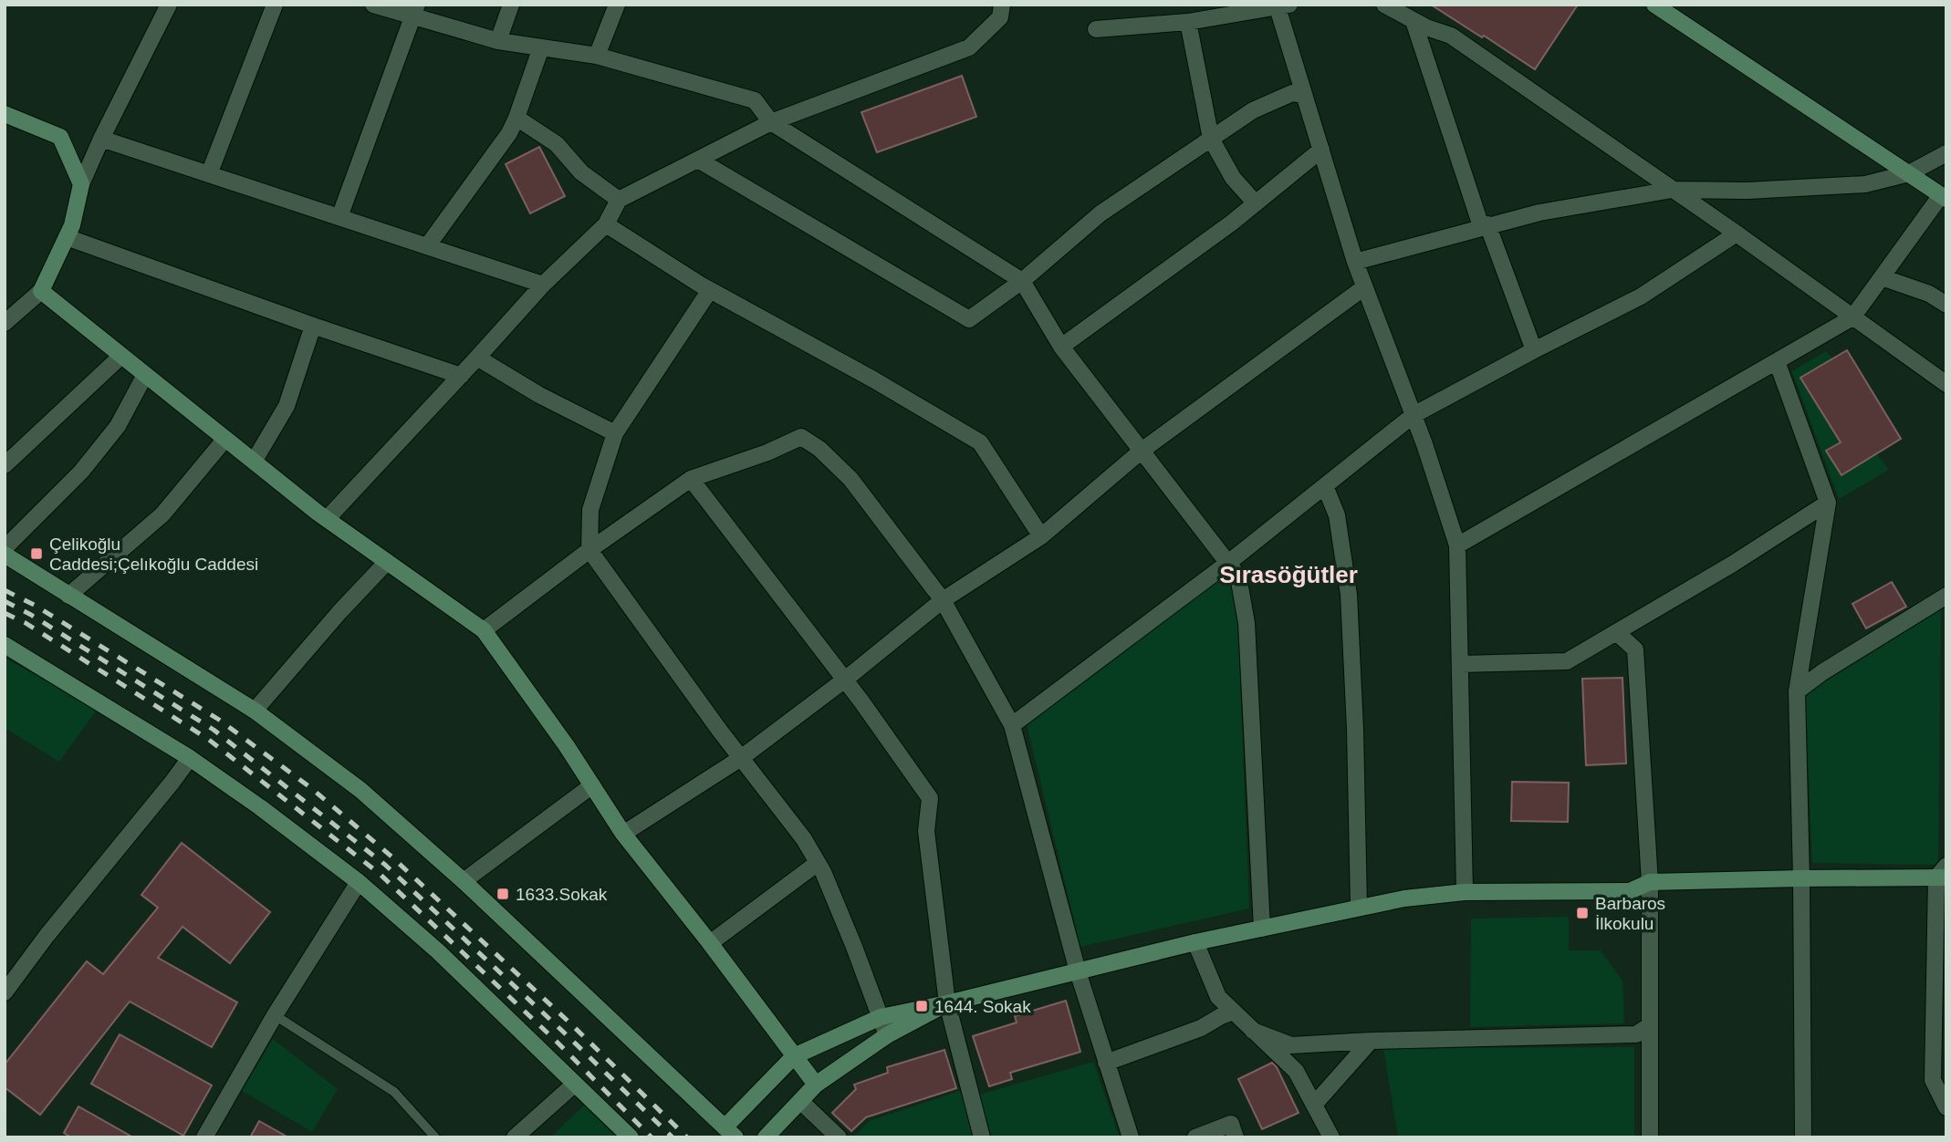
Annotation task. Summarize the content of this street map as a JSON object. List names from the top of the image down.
{
  "districts": ["Sırasöğütler"],
  "places": {
    "transit": [
      "Çelikoğlu Caddesi;Çelıkoğlu Caddesi",
      "1633.Sokak",
      "Barbaros İlkokulu",
      "1644. Sokak"
    ]
  }
}
